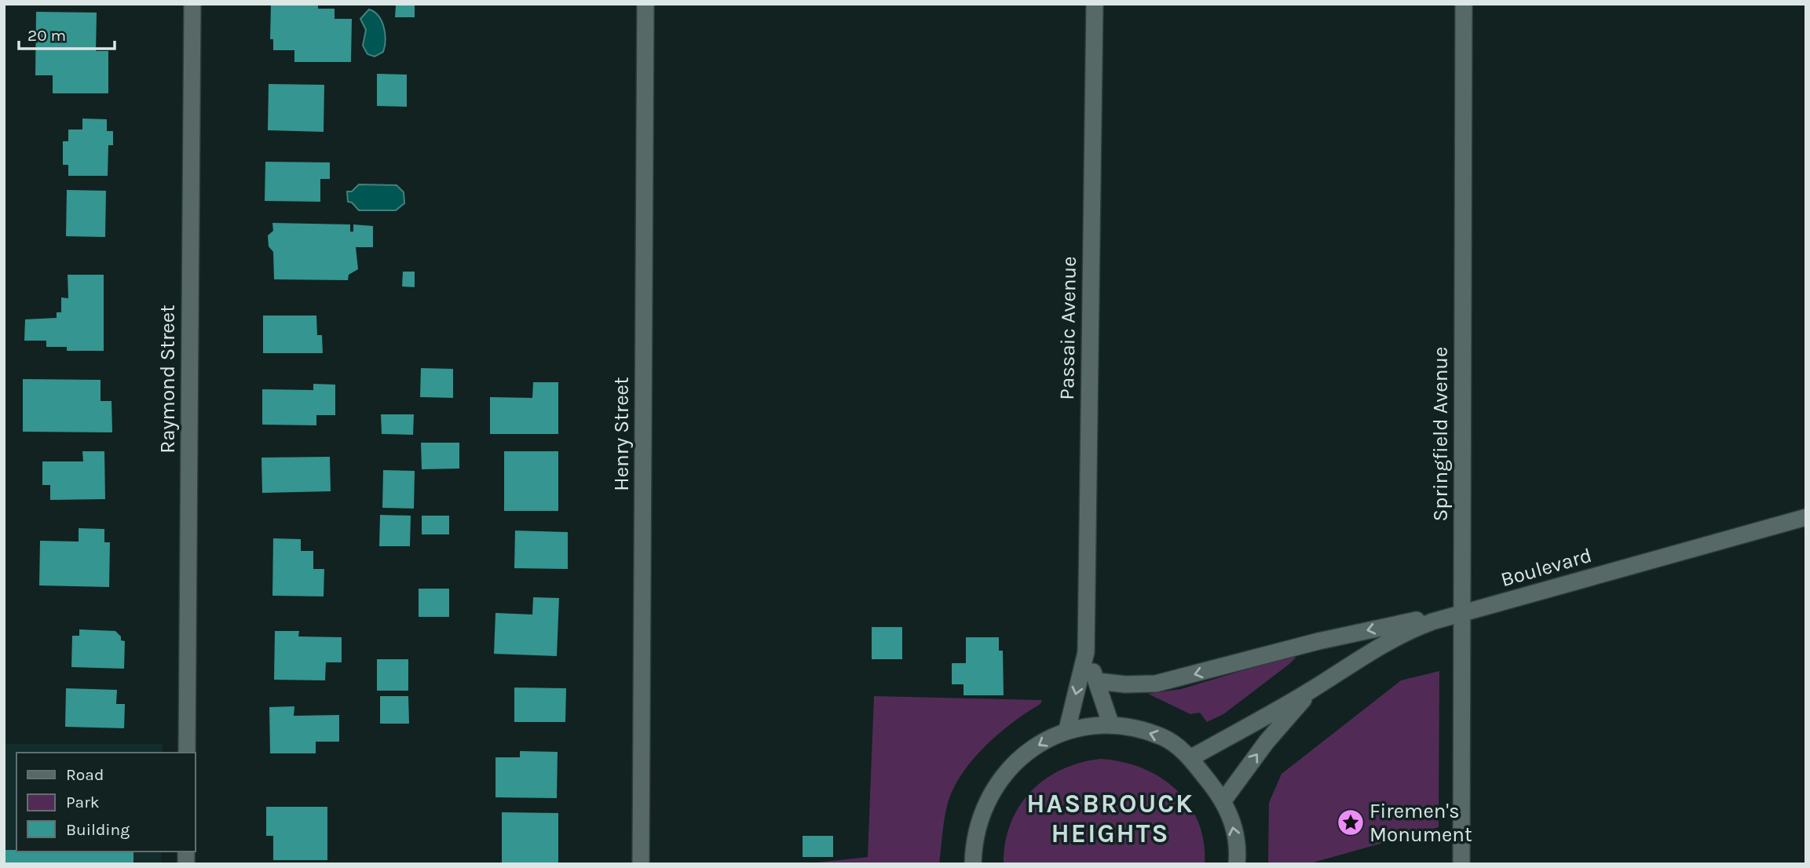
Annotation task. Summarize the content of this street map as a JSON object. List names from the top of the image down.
{
  "streets": {
    "street": [
      "Passaic Avenue",
      "Raymond Street",
      "Henry Street",
      "Springfield Avenue",
      "Boulevard"
    ]
  },
  "crossings": [
    ["Springfield Avenue", "Boulevard"]
  ],
  "districts": ["HASBROUCK HEIGHTS"],
  "places": {
    "place": ["Firemen's Monument"]
  },
  "legend": ["Road", "Park", "Building"],
  "scale_bar": "20 m"
}
